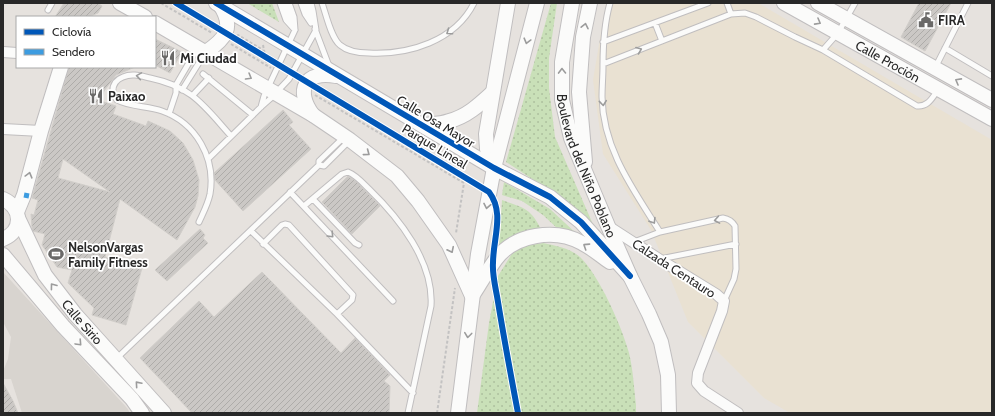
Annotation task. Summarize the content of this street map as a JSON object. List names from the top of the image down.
{
  "streets": {
    "main road": [
      "Calle Proción",
      "Calle Osa Mayor",
      "Boulevard del Niño Poblano",
      "Calle Sirio"
    ],
    "street": ["Calzada Centauro"],
    "cycle path": ["Parque Lineal"]
  },
  "crossings": [
    ["Calle Osa Mayor", "Boulevard del Niño Poblano"],
    ["Boulevard del Niño Poblano", "Calzada Centauro"]
  ],
  "places": {
    "public building": ["FIRA"],
    "restaurant": ["Mi Ciudad", "Paixao"],
    "sports": ["NelsonVargas Family Fitness"]
  },
  "legend": ["Ciclovía", "Sendero"]
}
